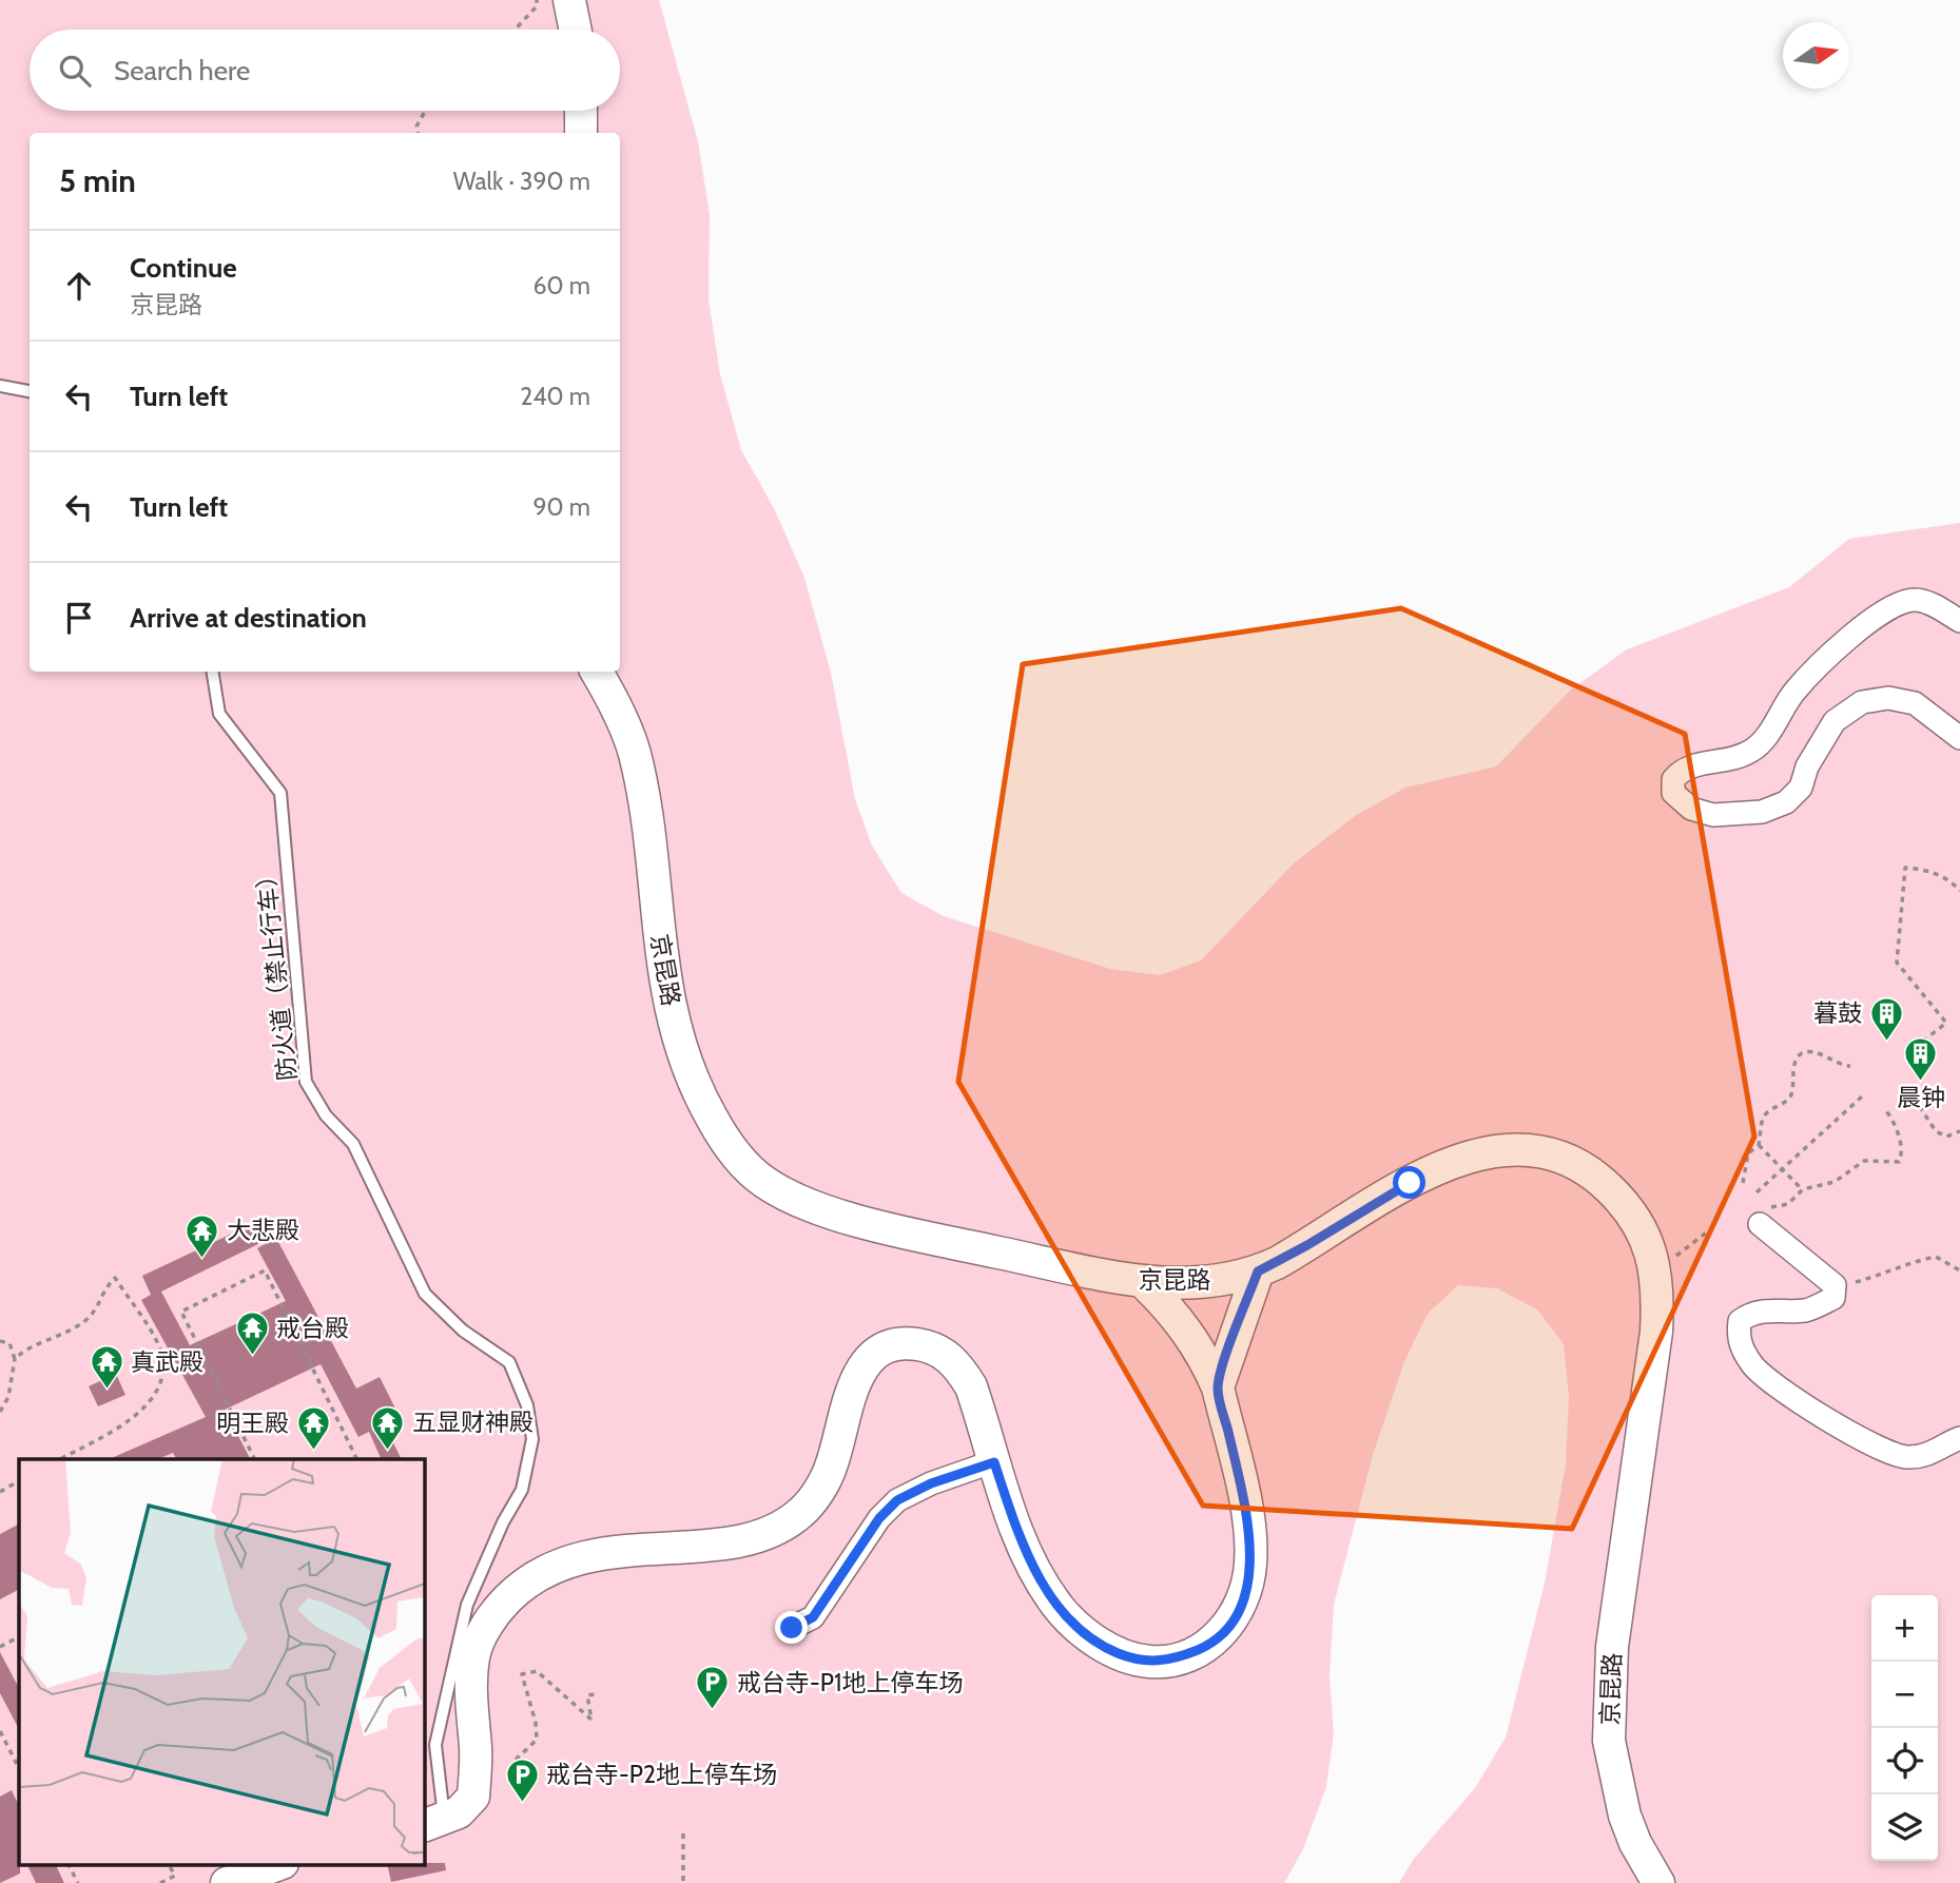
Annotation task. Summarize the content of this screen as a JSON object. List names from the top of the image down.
{
  "streets": {
    "main road": ["京昆路"],
    "lane": ["防火道（禁止行车）"]
  },
  "places": {
    "building": ["暮鼓", "晨钟"],
    "temple": [
      "大悲殿",
      "戒台殿",
      "真武殿",
      "五显财神殿",
      "明王殿"
    ],
    "parking": ["戒台寺-P1地上停车场", "戒台寺-P2地上停车场"]
  },
  "north": "right",
  "page": {
    "search": "Search here",
    "heading": ["5 min", "Walk · 390 m"],
    "list": [
      ["Continue", "京昆路", "60 m"],
      ["Turn left", "240 m"],
      ["Turn left", "90 m"],
      "Arrive at destination"
    ],
    "map_buttons": ["+", "−"]
  }
}
